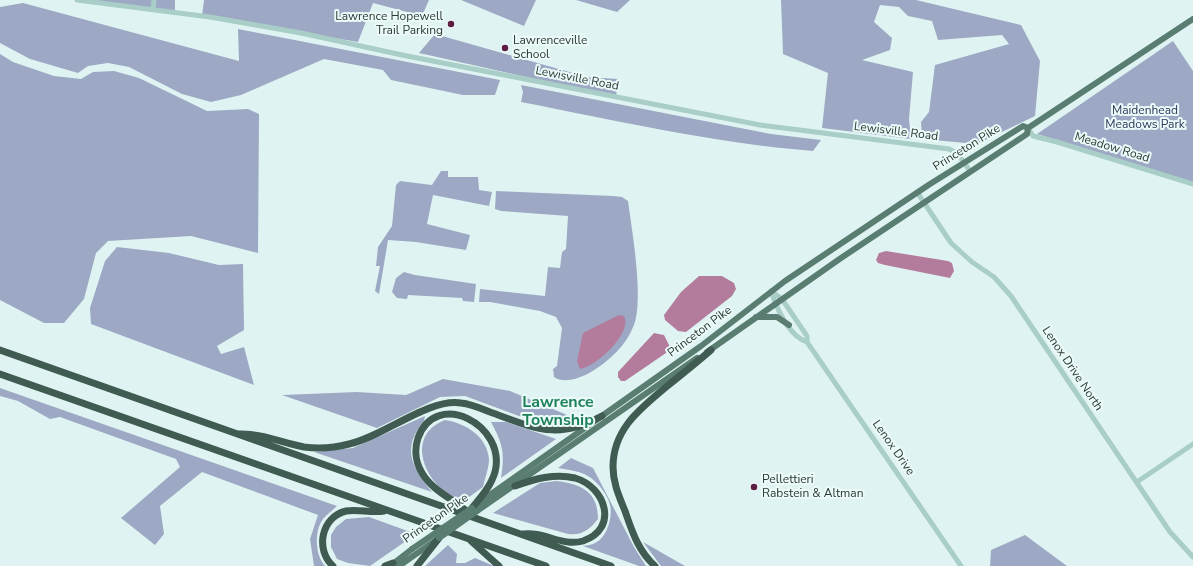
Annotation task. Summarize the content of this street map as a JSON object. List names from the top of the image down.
{
  "streets": {
    "main road": ["Princeton Pike"],
    "street": [
      "Lewisville Road",
      "Meadow Road",
      "Lenox Drive North",
      "Lenox Drive"
    ]
  },
  "crossings": [
    ["Lewisville Road", "Princeton Pike"],
    ["Princeton Pike", "Meadow Road"],
    ["Princeton Pike", "Lenox Drive North"],
    ["Princeton Pike", "Lenox Drive"]
  ],
  "districts": ["Lawrence Township"],
  "parks": ["Maidenhead Meadows Park"],
  "places": ["Lawrence Hopewell Trail Parking", "Lawrenceville School", "Pellettieri Rabstein & Altman"]
}
